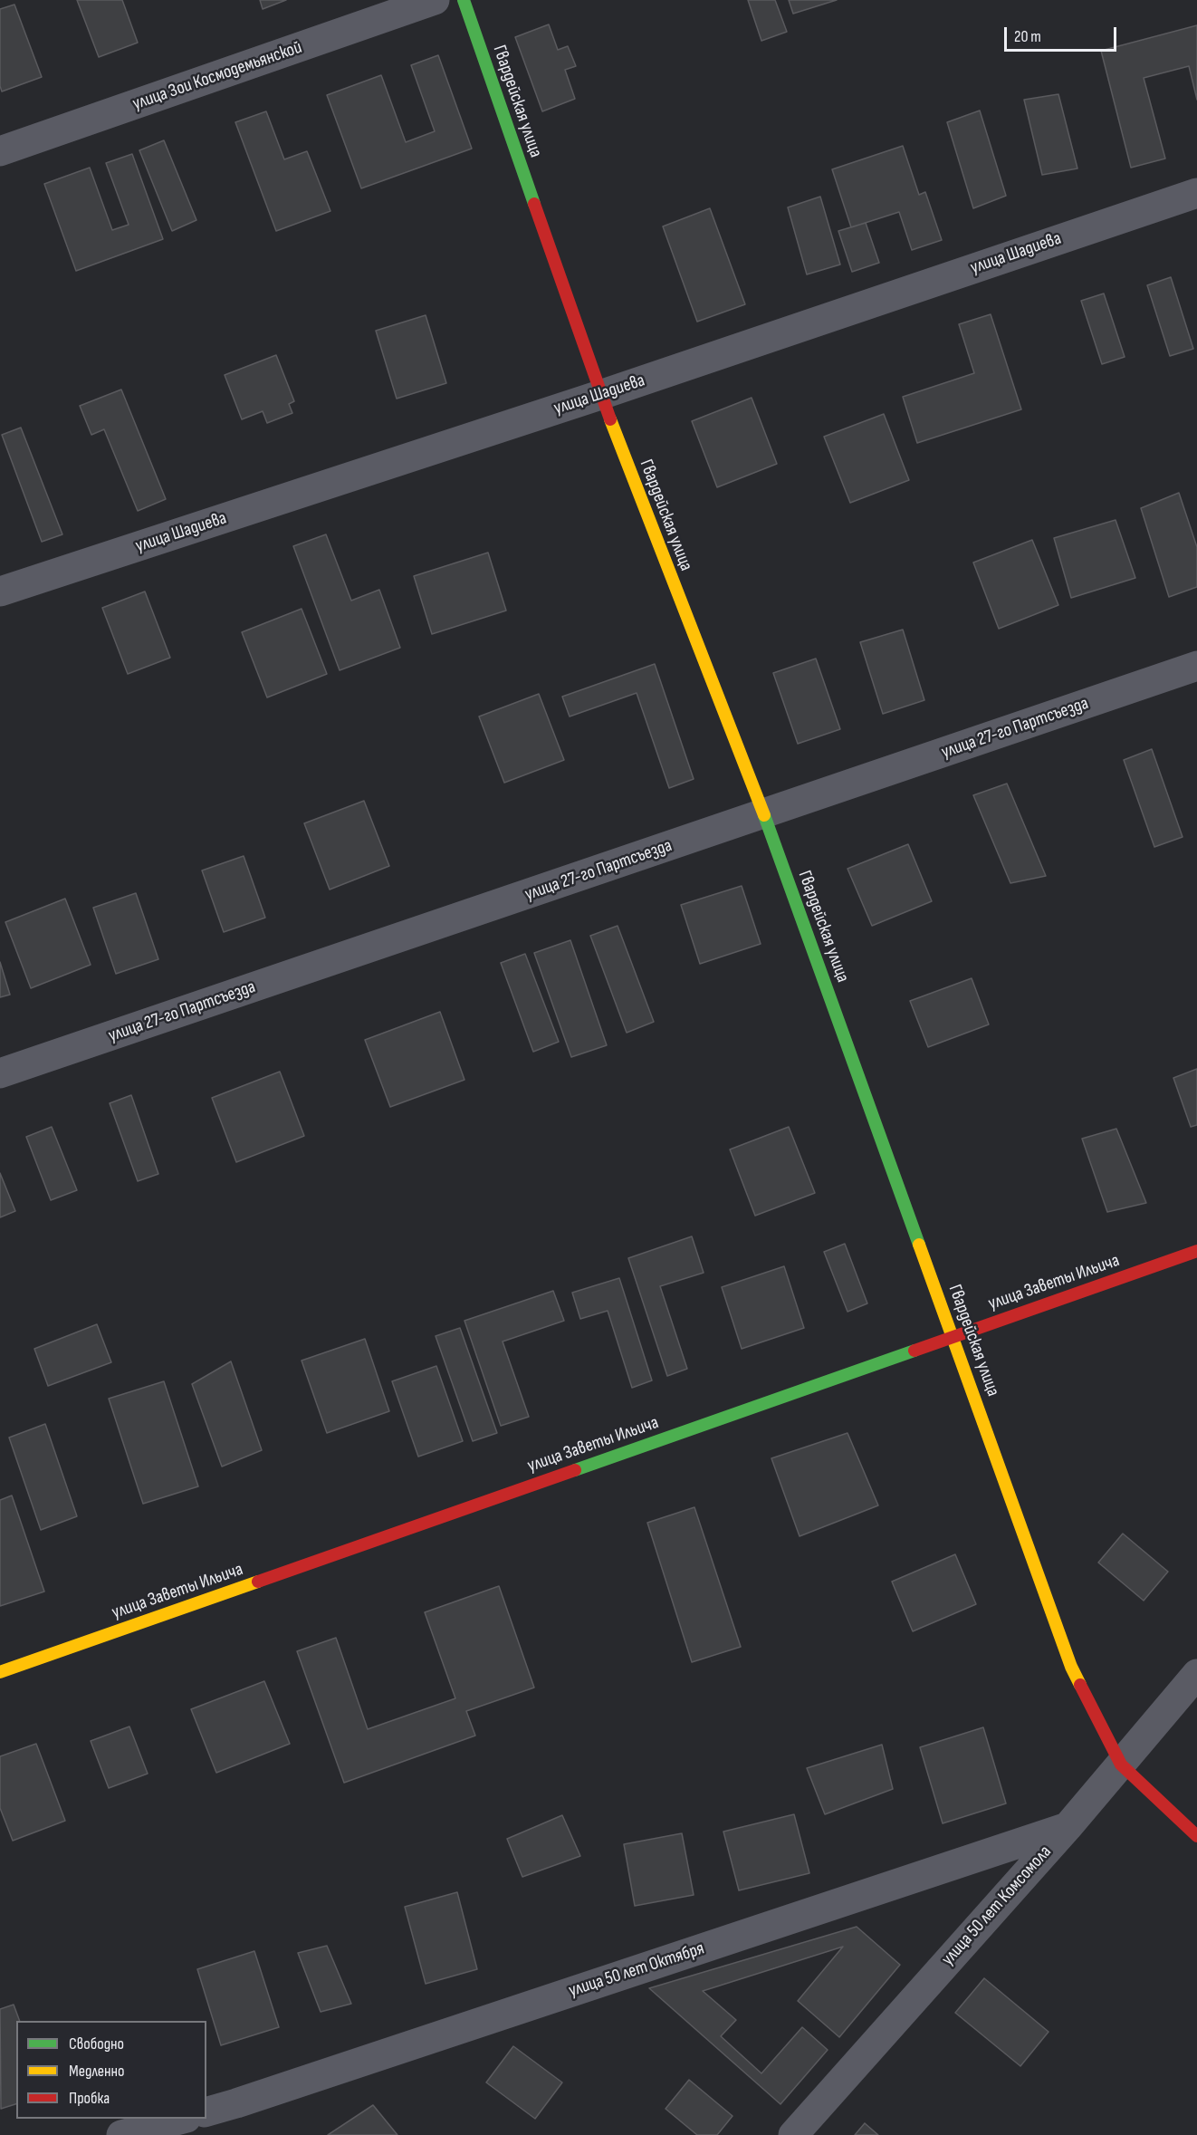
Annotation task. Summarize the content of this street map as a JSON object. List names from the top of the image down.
{
  "streets": {
    "street": [
      "улица Зои Космодемьянской",
      "Гвардейская улица",
      "улица Шадиева",
      "улица 27-го Партсъезда",
      "улица Заветы Ильича",
      "улица 50 лет Комсомола",
      "улица 50 лет Октября"
    ]
  },
  "crossings": [
    ["Гвардейская улица", "улица Шадиева"],
    ["Гвардейская улица", "улица 27-го Партсъезда"],
    ["Гвардейская улица", "улица Заветы Ильича"],
    ["Гвардейская улица", "улица 50 лет Комсомола"],
    ["улица 50 лет Комсомола", "улица 50 лет Октября"]
  ],
  "legend": ["Свободно", "Медленно", "Пробка"],
  "scale_bar": "20 m"
}
